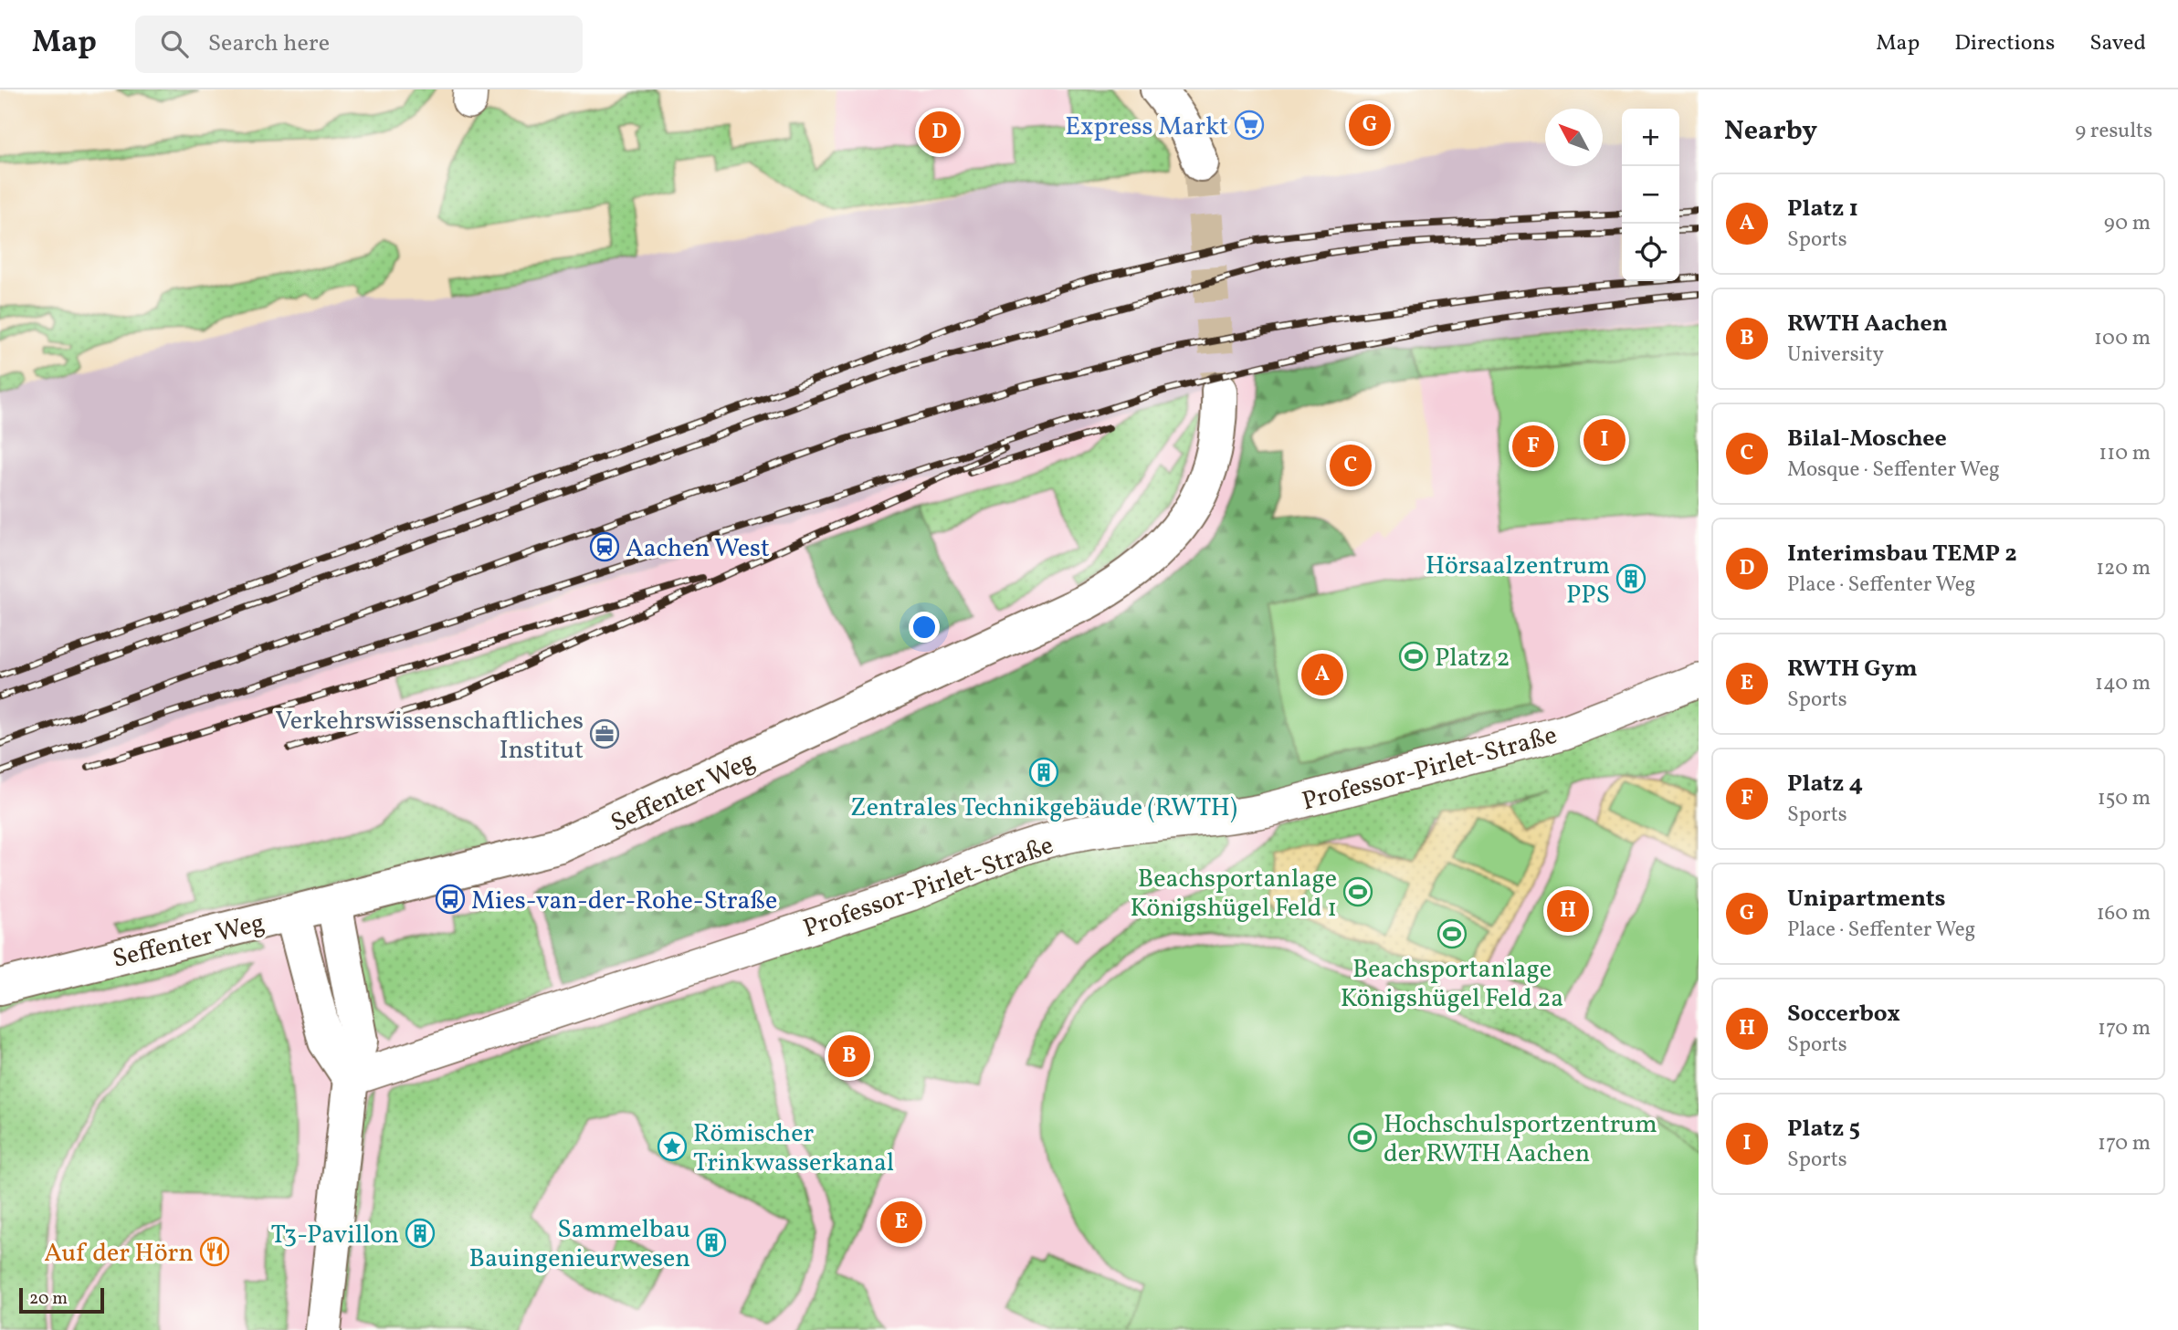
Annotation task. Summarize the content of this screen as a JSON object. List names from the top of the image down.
{
  "streets": {
    "street": ["Professor-Pirlet-Straße", "Seffenter Weg"]
  },
  "places": {
    "supermarket": ["Express Markt"],
    "station": ["Aachen West"],
    "building": [
      "Hörsaalzentrum PPS",
      "Zentrales Technikgebäude (RWTH)",
      "T3-Pavillon",
      "Sammelbau Bauingenieurwesen"
    ],
    "sports": [
      "Platz 2",
      "Beachsportanlage Königshügel Feld 1",
      "Beachsportanlage Königshügel Feld 2a",
      "Hochschulsportzentrum der RWTH Aachen"
    ],
    "office": ["Verkehrswissenschaftliches Institut"],
    "bus stop": ["Mies-van-der-Rohe-Straße"],
    "place": ["Römischer Trinkwasserkanal"],
    "restaurant": ["Auf der Hörn"]
  },
  "scale_bar": "20 m",
  "north": "top left",
  "page": {
    "header": "Map",
    "search": "Search here",
    "nav": ["Map", "Directions", "Saved"],
    "heading": ["Nearby", "9 results"],
    "pins": [
      "G",
      "D",
      "I",
      "F",
      "C",
      "A",
      "H",
      "B",
      "E"
    ],
    "map_buttons": ["+", "−"],
    "list": [
      {
        "mark": "A",
        "name": "Platz 1",
        "note": "Sports",
        "value": "90 m"
      },
      {
        "mark": "B",
        "name": "RWTH Aachen",
        "note": "University",
        "value": "100 m"
      },
      {
        "mark": "C",
        "name": "Bilal-Moschee",
        "note": "Mosque · Seffenter Weg",
        "value": "110 m"
      },
      {
        "mark": "D",
        "name": "Interimsbau TEMP 2",
        "note": "Place · Seffenter Weg",
        "value": "120 m"
      },
      {
        "mark": "E",
        "name": "RWTH Gym",
        "note": "Sports",
        "value": "140 m"
      },
      {
        "mark": "F",
        "name": "Platz 4",
        "note": "Sports",
        "value": "150 m"
      },
      {
        "mark": "G",
        "name": "Unipartments",
        "note": "Place · Seffenter Weg",
        "value": "160 m"
      },
      {
        "mark": "H",
        "name": "Soccerbox",
        "note": "Sports",
        "value": "170 m"
      },
      {
        "mark": "I",
        "name": "Platz 5",
        "note": "Sports",
        "value": "170 m"
      }
    ],
    "scale": "20 m"
  }
}
